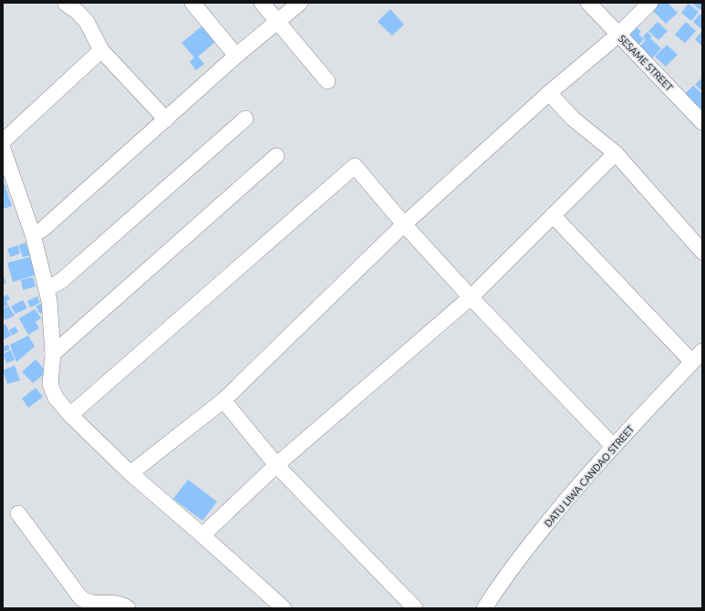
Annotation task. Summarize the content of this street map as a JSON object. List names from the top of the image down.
{
  "streets": {
    "street": ["SESAME STREET", "DATU LIWA CANDAO STREET"]
  }
}
